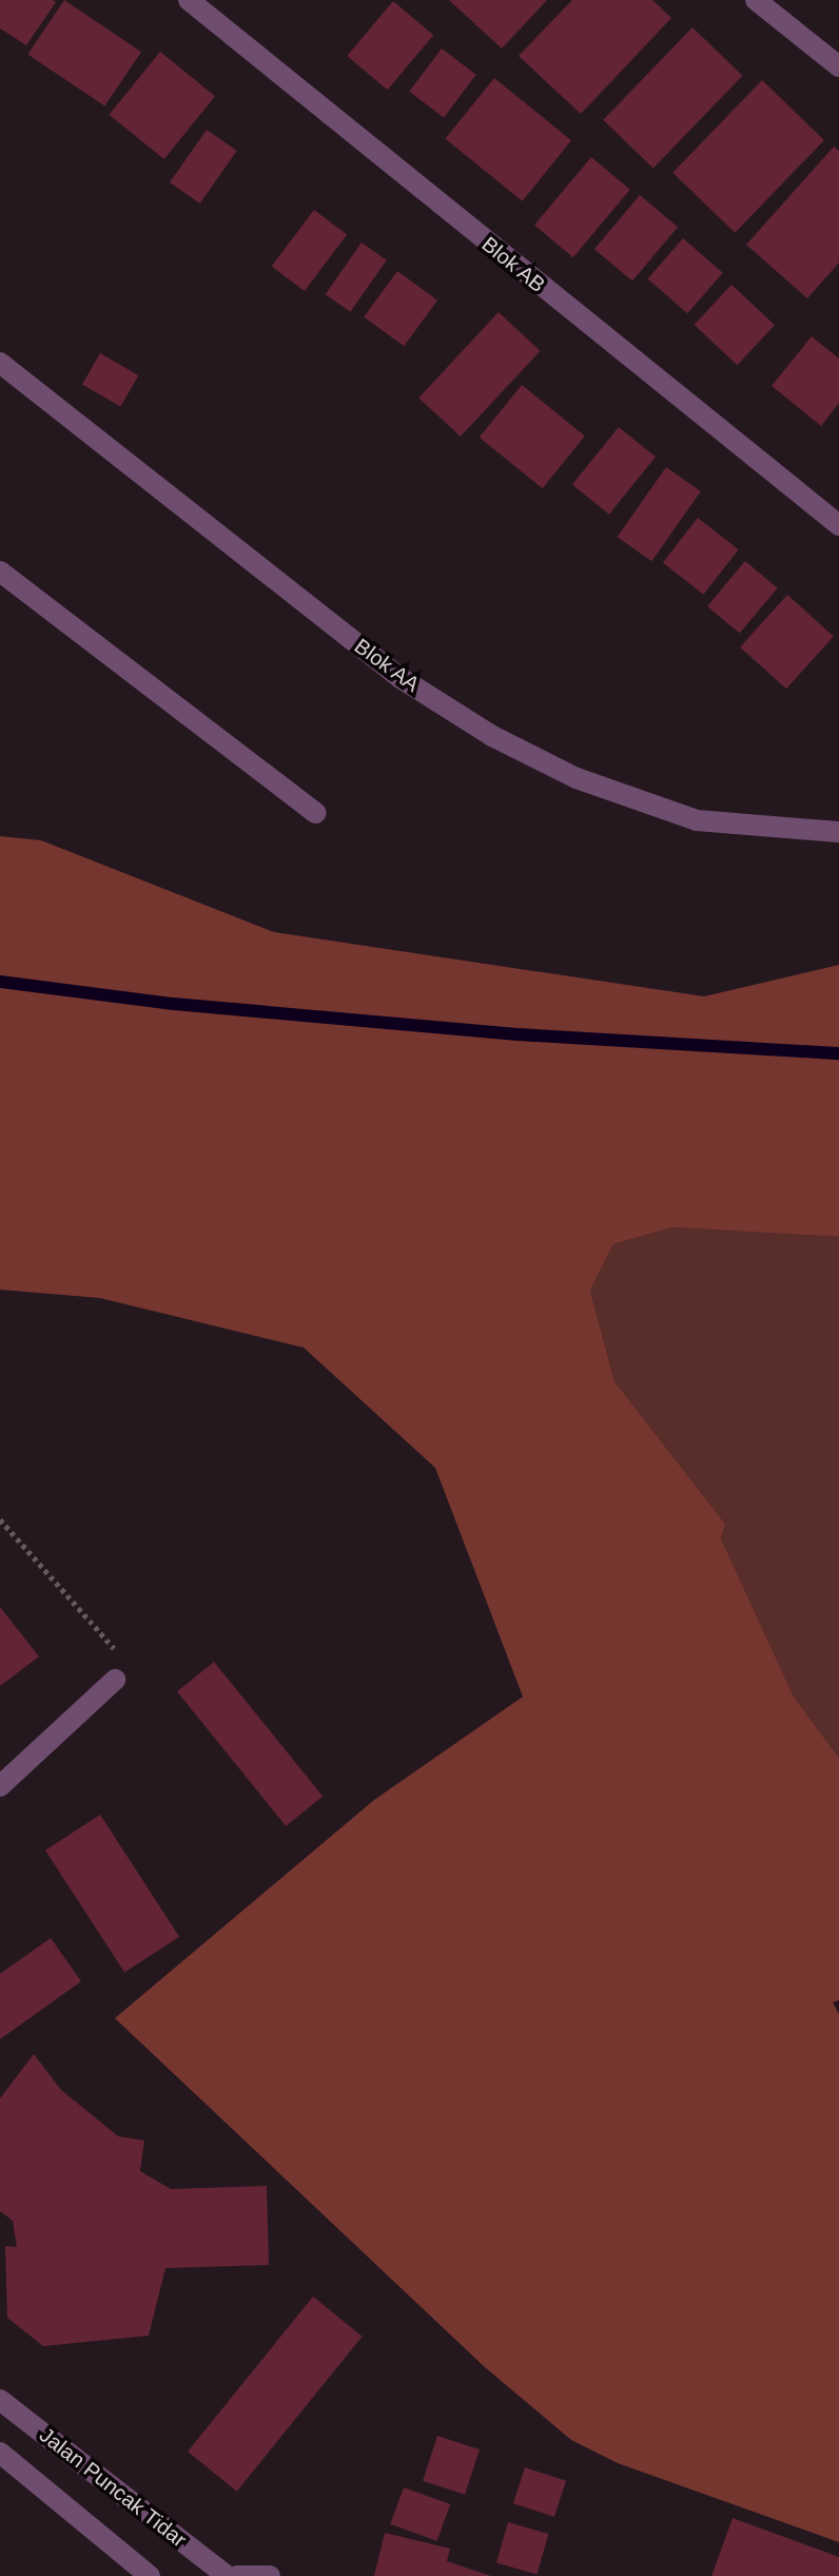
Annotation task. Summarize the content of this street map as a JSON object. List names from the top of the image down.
{
  "streets": {
    "street": ["Blok AB", "Blok AA", "Jalan Puncak Tidar"]
  }
}
